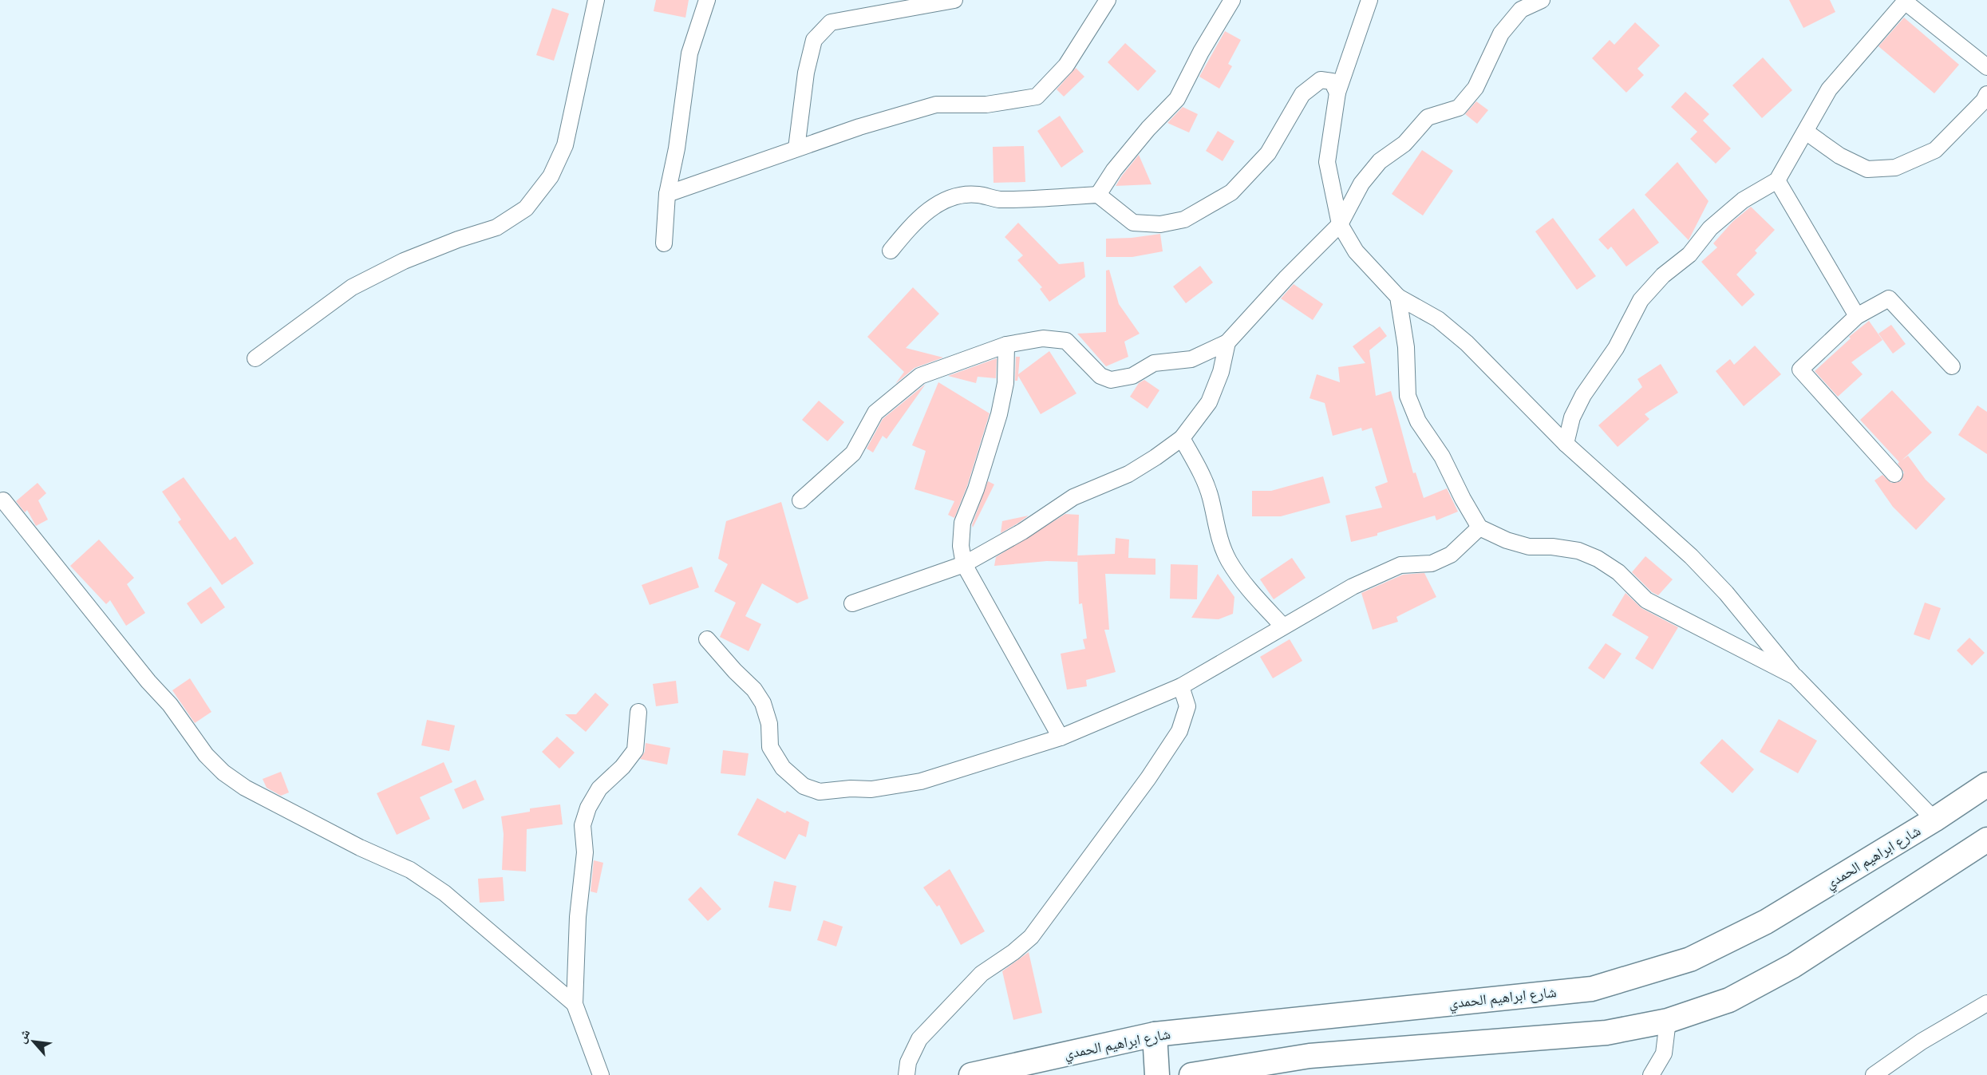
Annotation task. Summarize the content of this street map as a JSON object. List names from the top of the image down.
{
  "streets": {
    "main road": ["شارع ابراهيم الحمدي"]
  },
  "north": "top left"
}
